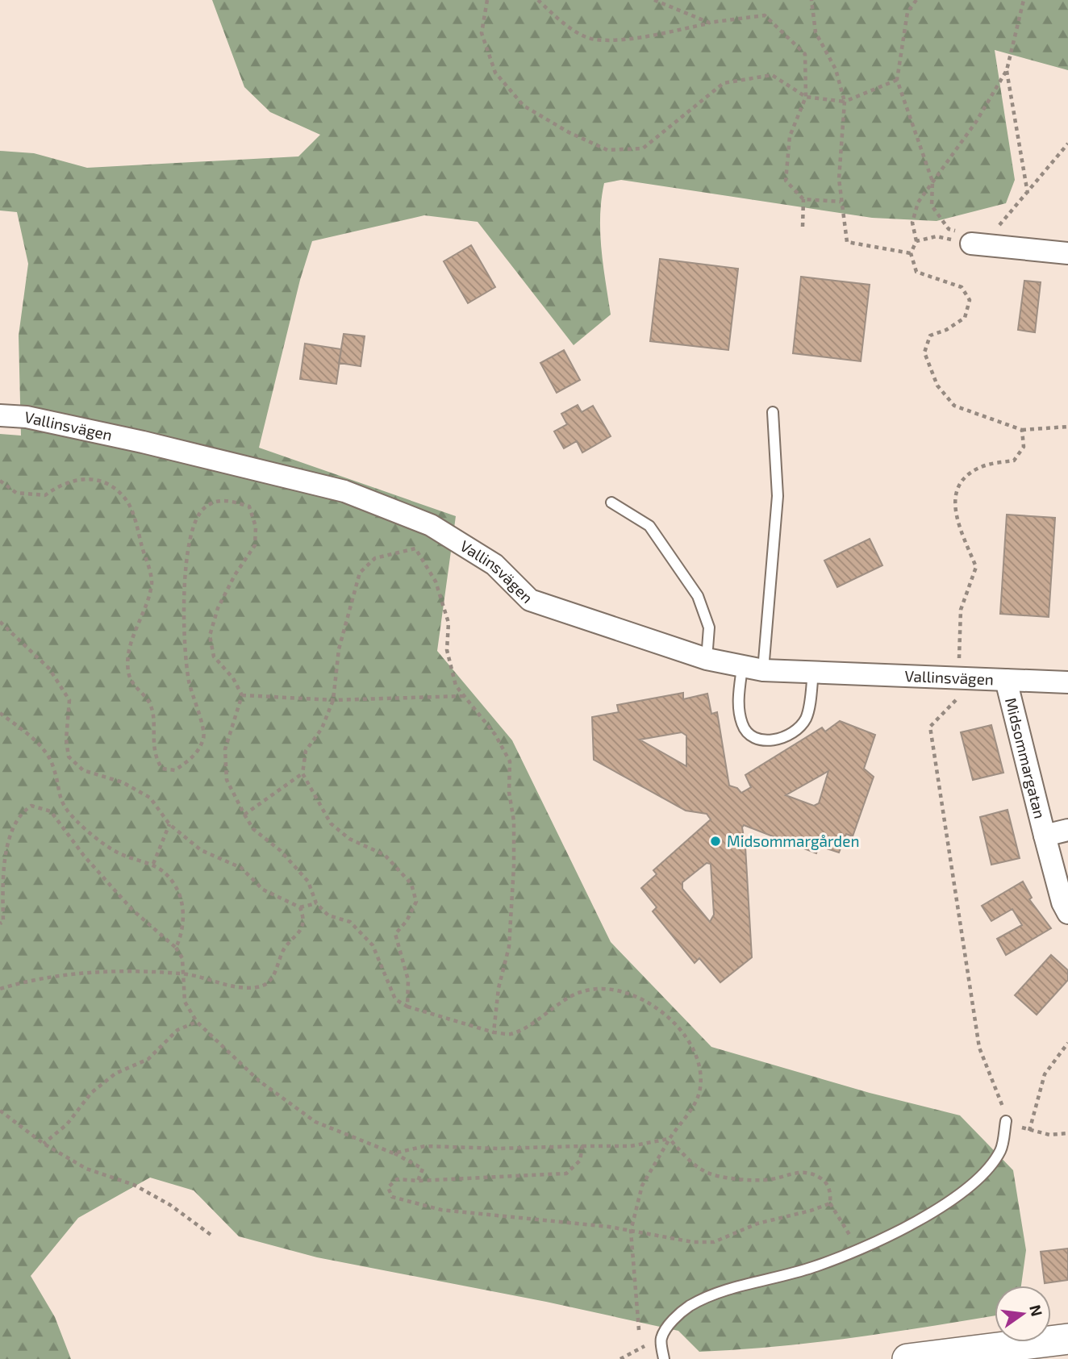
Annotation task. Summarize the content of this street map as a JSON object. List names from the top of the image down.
{
  "streets": {
    "street": ["Vallinsvägen", "Midsommargatan"]
  },
  "crossings": [
    ["Vallinsvägen", "Midsommargatan"]
  ],
  "places": ["Midsommargården"],
  "north": "right"
}
